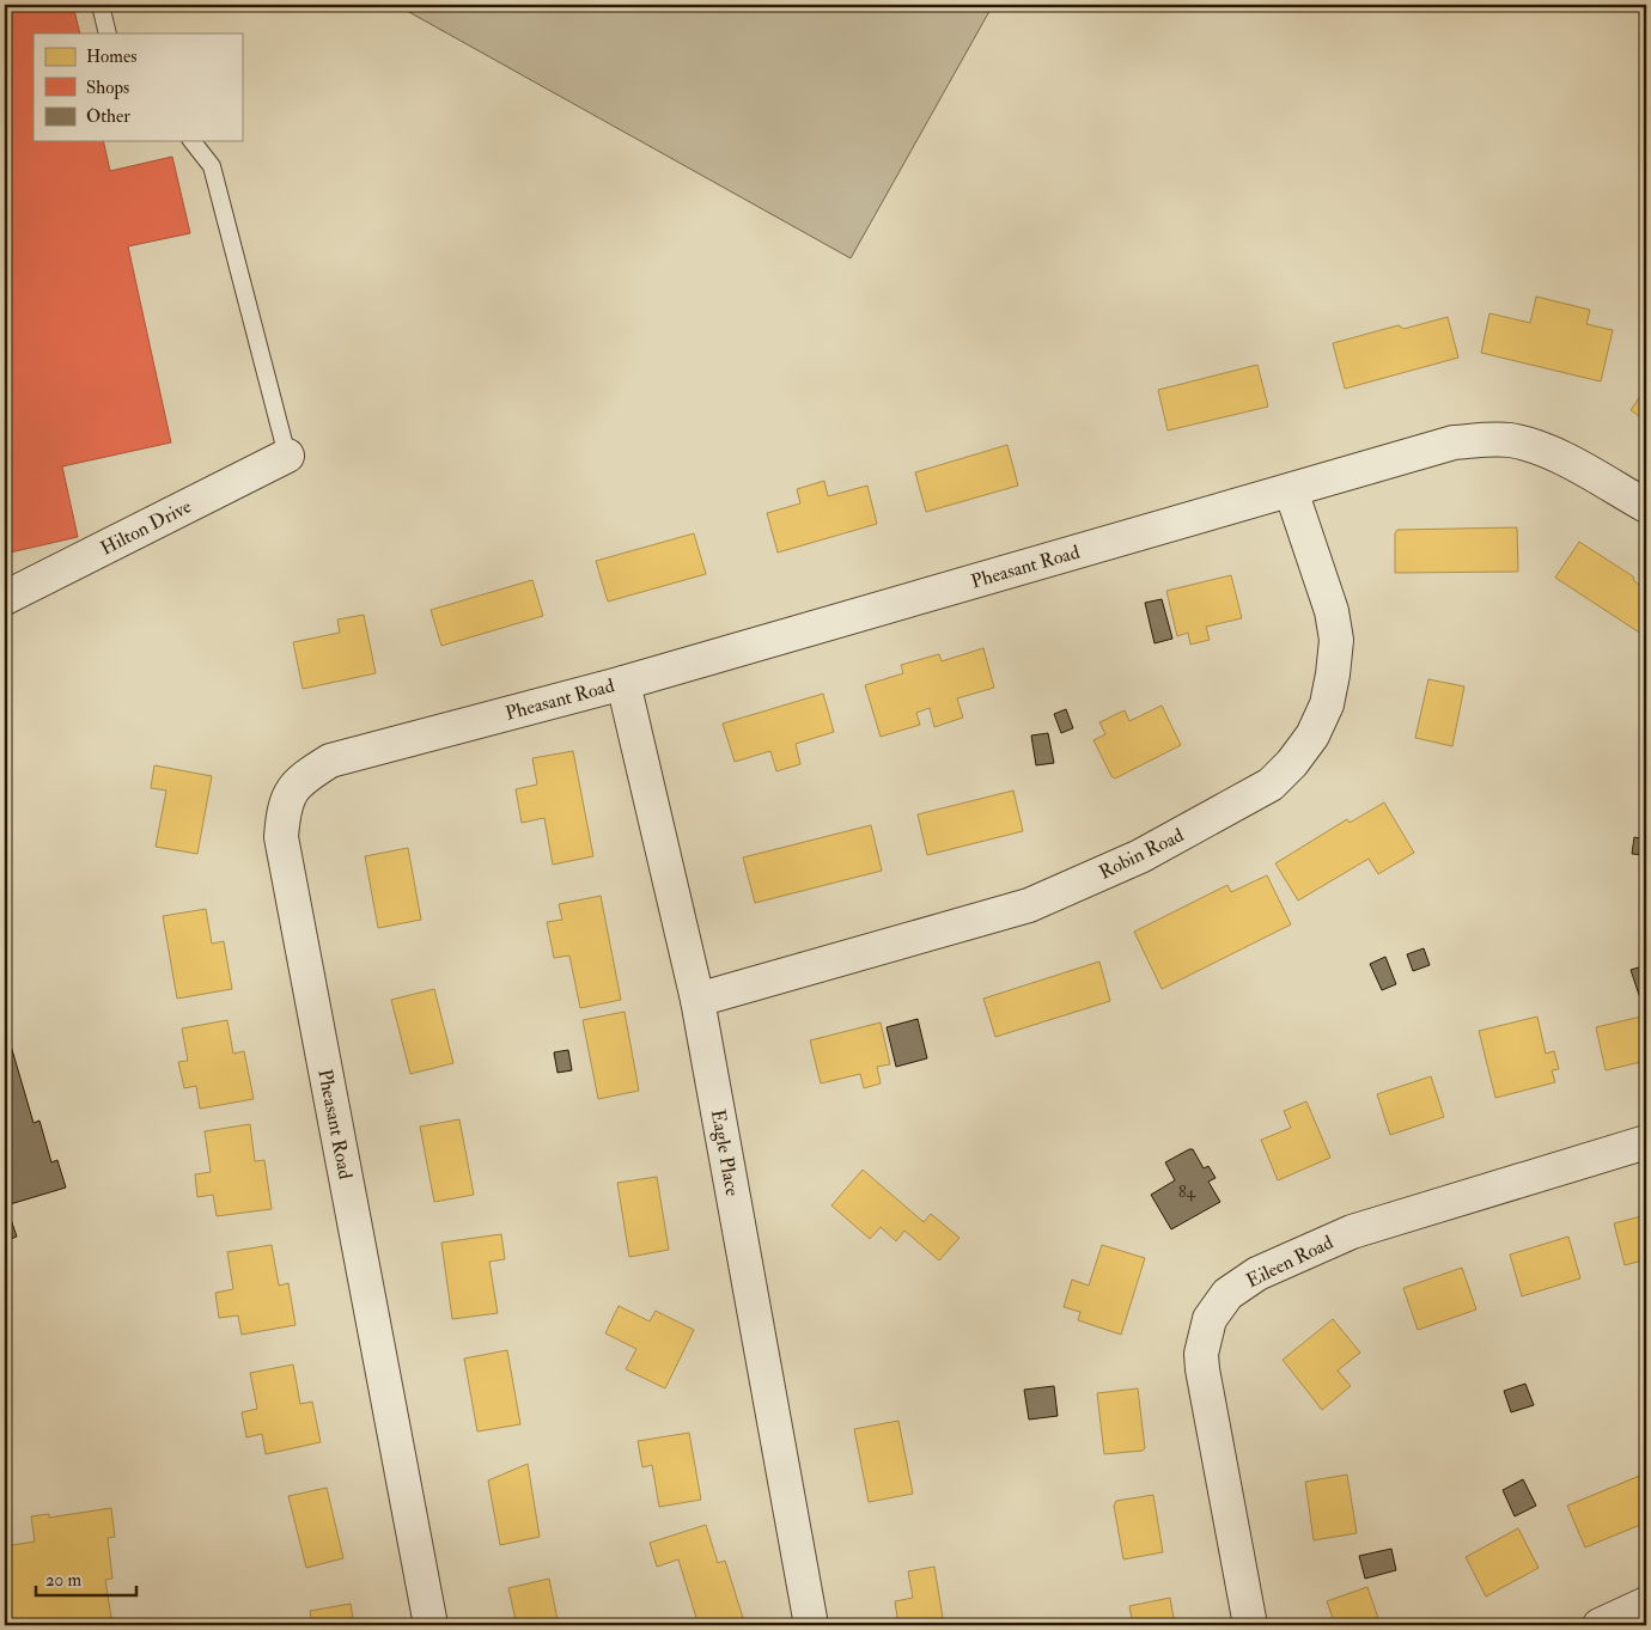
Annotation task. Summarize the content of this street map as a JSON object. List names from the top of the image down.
{
  "streets": {
    "street": [
      "Hilton Drive",
      "Pheasant Road",
      "Robin Road",
      "Eagle Place",
      "Eileen Road"
    ]
  },
  "crossings": [
    ["Pheasant Road", "Robin Road"],
    ["Pheasant Road", "Eagle Place"],
    ["Robin Road", "Eagle Place"]
  ],
  "house_numbers": ["84"],
  "legend": ["Homes", "Shops", "Other"],
  "scale_bar": "20 m"
}
